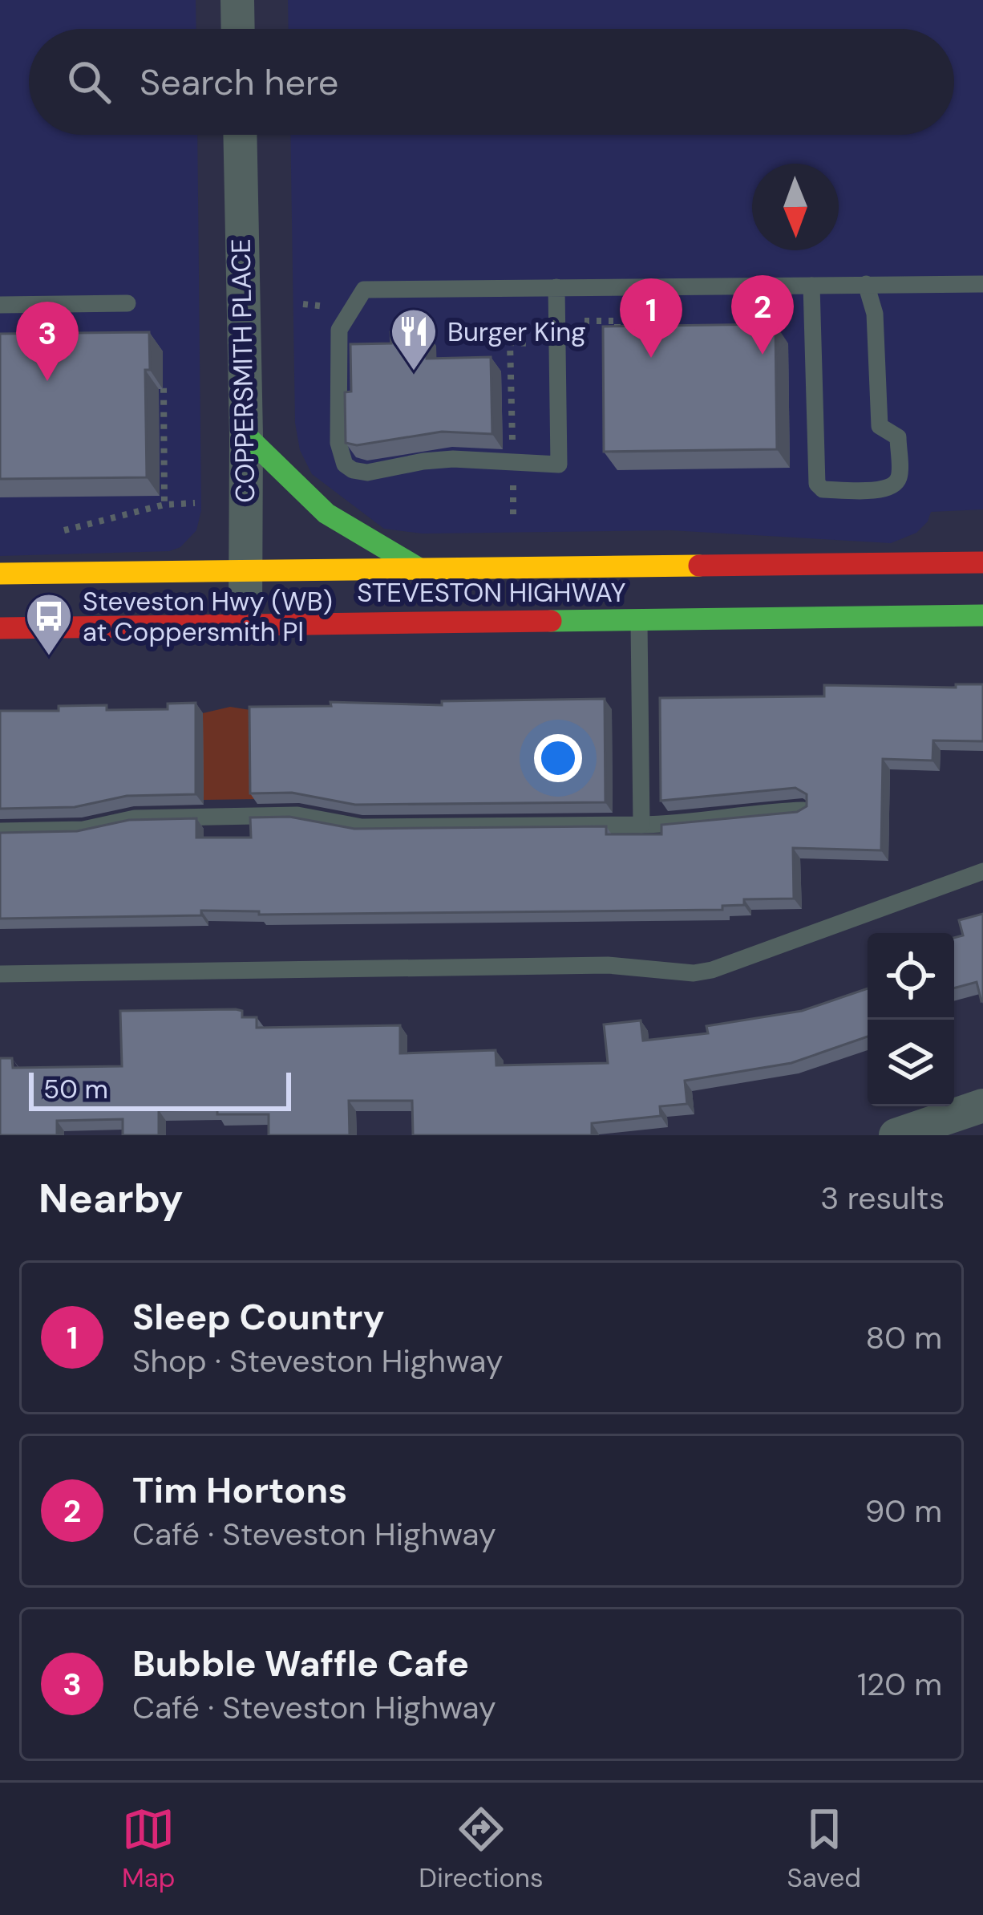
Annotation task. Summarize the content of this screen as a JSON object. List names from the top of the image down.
{
  "streets": {
    "main road": ["STEVESTON HIGHWAY"],
    "street": ["COPPERSMITH PLACE"]
  },
  "crossings": [
    ["COPPERSMITH PLACE", "STEVESTON HIGHWAY"]
  ],
  "places": {
    "restaurant": ["Burger King"],
    "bus stop": ["Steveston Hwy (WB) at Coppersmith Pl"]
  },
  "scale_bar": "50 m",
  "north": "bottom",
  "page": {
    "search": "Search here",
    "pins": ["2", "1", "3"],
    "scale": "50 m",
    "heading": ["Nearby", "3 results"],
    "list": [
      {
        "mark": "1",
        "name": "Sleep Country",
        "note": "Shop · Steveston Highway",
        "value": "80 m"
      },
      {
        "mark": "2",
        "name": "Tim Hortons",
        "note": "Café · Steveston Highway",
        "value": "90 m"
      },
      {
        "mark": "3",
        "name": "Bubble Waffle Cafe",
        "note": "Café · Steveston Highway",
        "value": "120 m"
      }
    ],
    "nav": ["Map", "Directions", "Saved"]
  }
}
